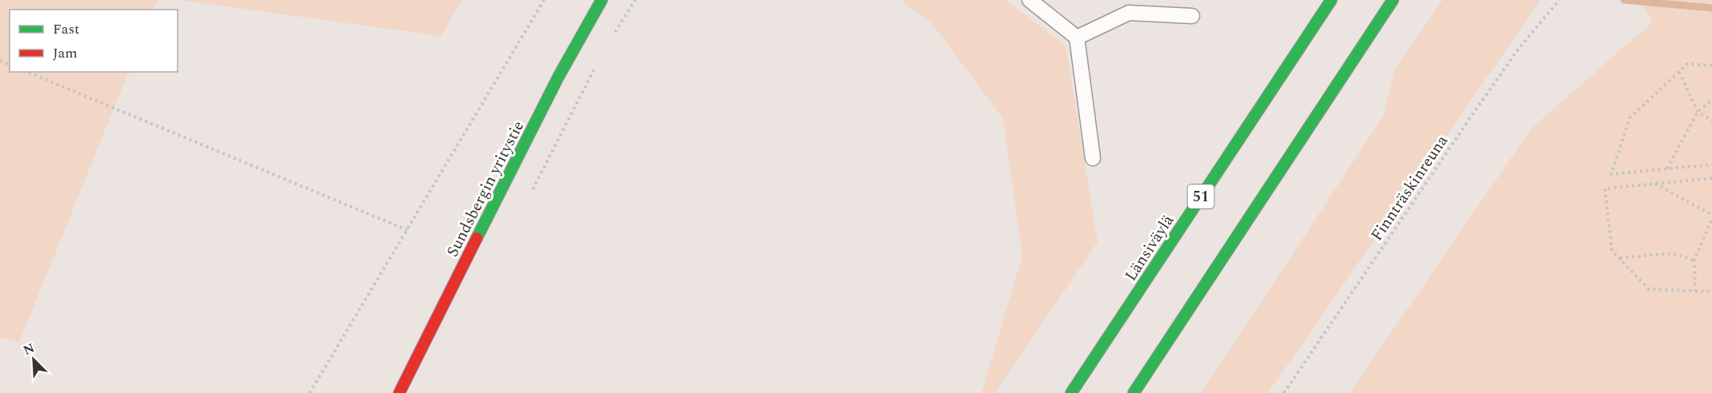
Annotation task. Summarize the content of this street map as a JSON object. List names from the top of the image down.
{
  "streets": {
    "main road": ["Sundsbergin yritystie", "51", "Länsiväylä"],
    "path": ["Finnträskinreuna"]
  },
  "legend": ["Fast", "Jam"],
  "north": "top left"
}
